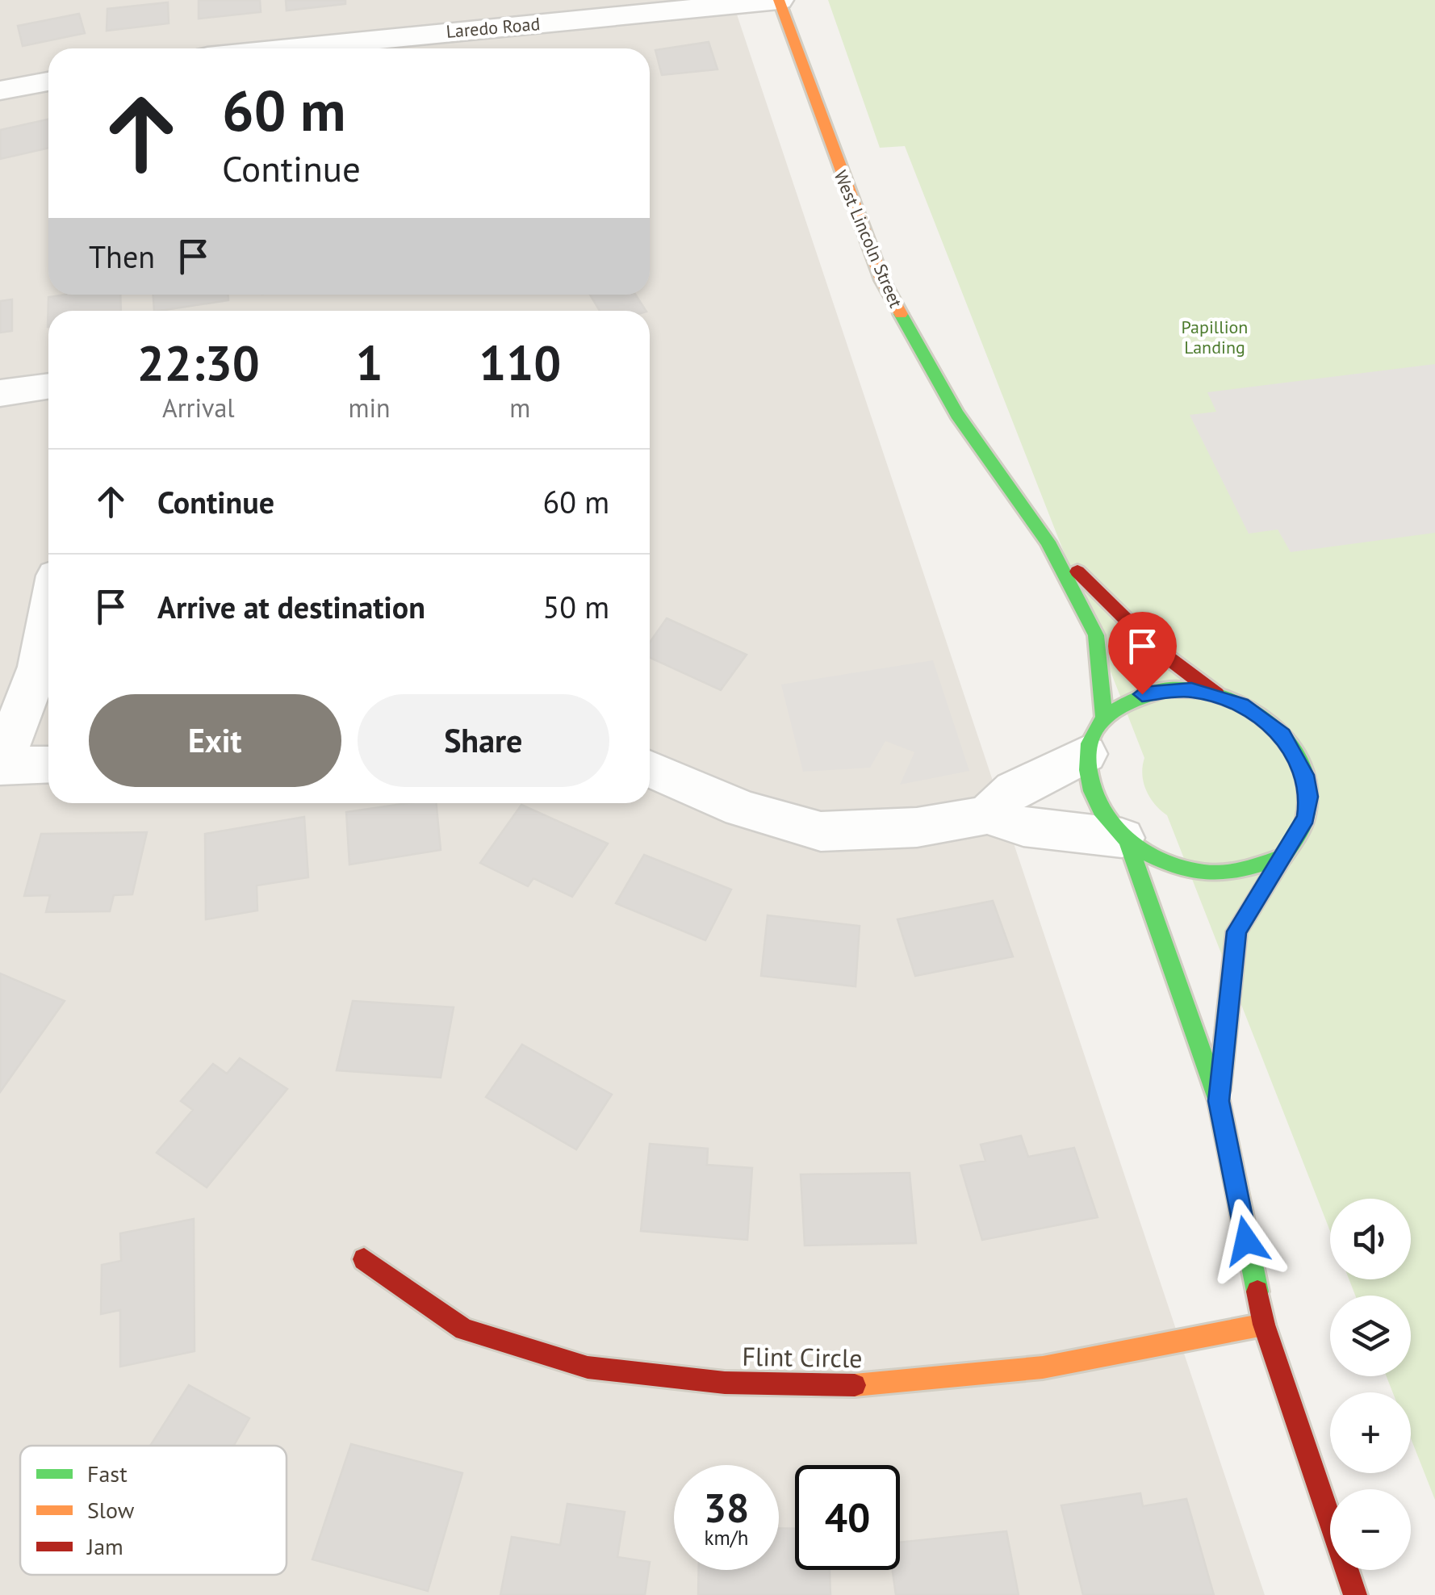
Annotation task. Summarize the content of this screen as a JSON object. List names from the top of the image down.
{
  "streets": {
    "street": ["Laredo Road", "West Lincoln Street", "Flint Circle"]
  },
  "crossings": [
    ["Laredo Road", "West Lincoln Street"]
  ],
  "parks": ["Papillion Landing"],
  "legend": ["Fast", "Slow", "Jam"],
  "page": {
    "turn": ["60 m", "Continue"],
    "then": "Then",
    "eta": [
      "22:30",
      "Arrival",
      "1",
      "min",
      "110",
      "m"
    ],
    "list": [
      {
        "name": "Continue",
        "value": "60 m"
      },
      {
        "name": "Arrive at destination",
        "value": "50 m"
      }
    ],
    "buttons": ["Exit", "Share"],
    "map_buttons": ["+", "−"],
    "speed": "38 km/h",
    "limit": "40"
  }
}
